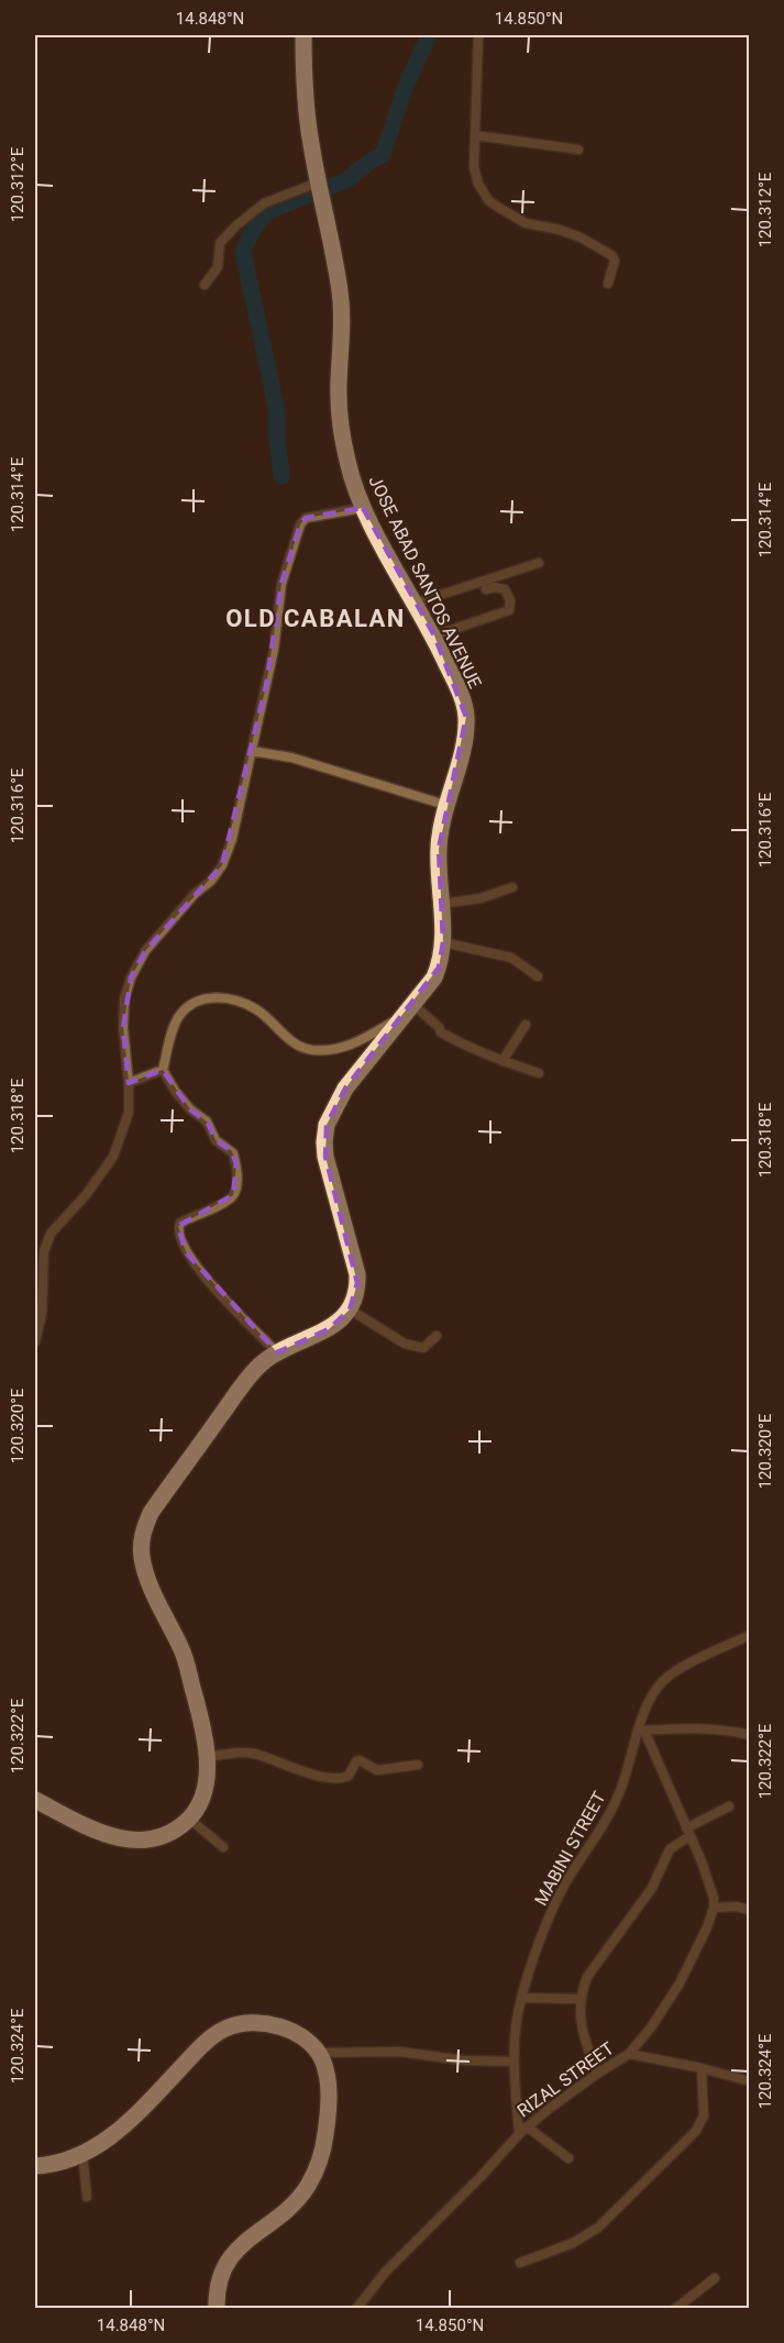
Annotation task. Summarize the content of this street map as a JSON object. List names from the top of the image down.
{
  "streets": {
    "highway": ["JOSE ABAD SANTOS AVENUE"],
    "street": ["MABINI STREET", "RIZAL STREET"]
  },
  "crossings": [
    ["MABINI STREET", "RIZAL STREET"]
  ],
  "districts": ["OLD CABALAN"],
  "coordinates": [
    "14.848°N",
    "14.850°N",
    "120.312°E",
    "120.314°E",
    "120.316°E",
    "120.318°E",
    "120.320°E",
    "120.322°E",
    "120.324°E"
  ]
}
